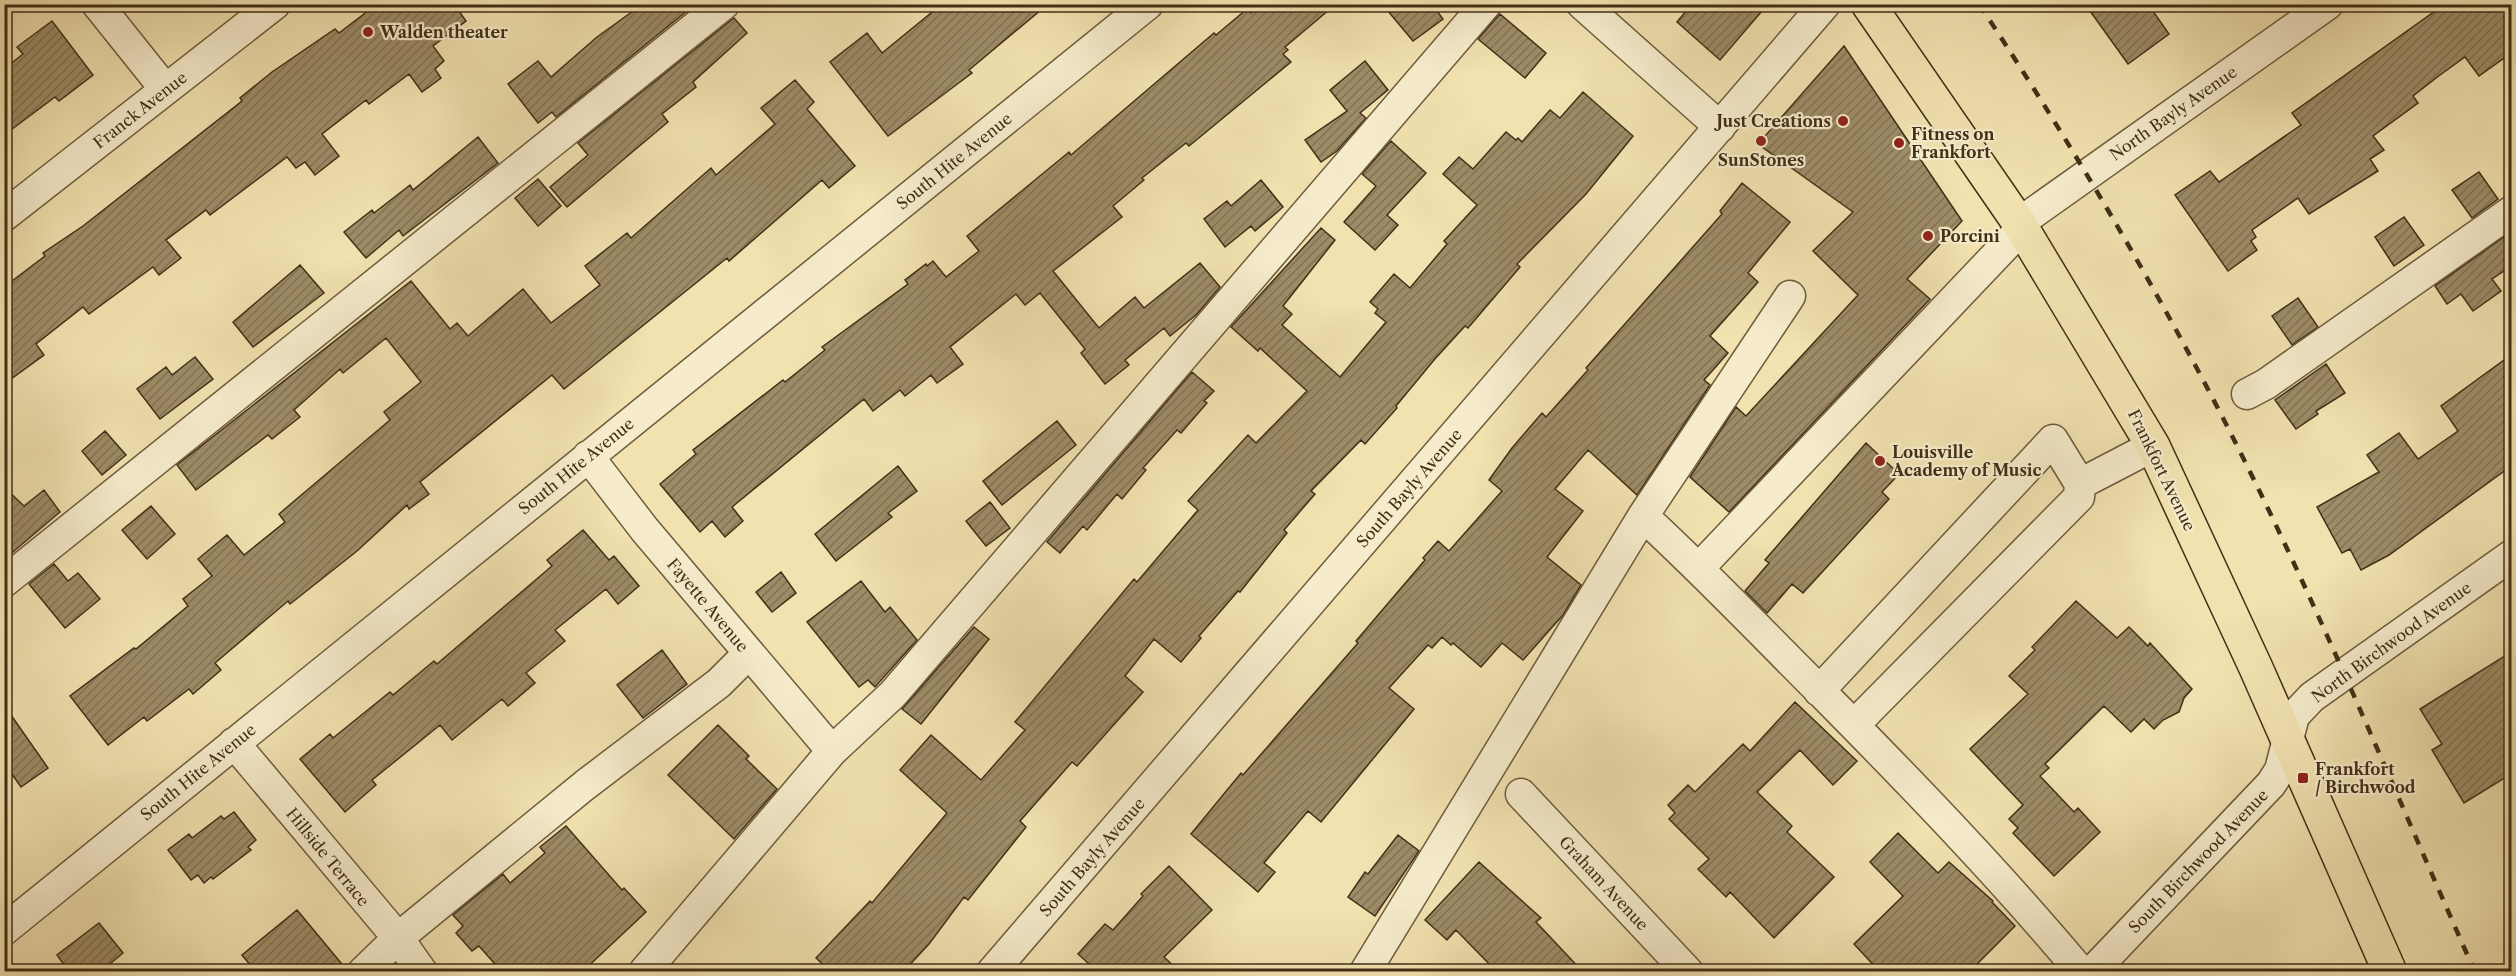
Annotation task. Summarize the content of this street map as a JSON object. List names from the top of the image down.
{
  "streets": {
    "main road": ["Frankfort Avenue"],
    "street": [
      "Franck Avenue",
      "North Bayly Avenue",
      "South Hite Avenue",
      "South Bayly Avenue",
      "Fayette Avenue",
      "North Birchwood Avenue",
      "Hillside Terrace",
      "South Birchwood Avenue",
      "Graham Avenue"
    ]
  },
  "crossings": [
    ["North Bayly Avenue", "Frankfort Avenue"],
    ["South Hite Avenue", "Fayette Avenue"],
    ["South Hite Avenue", "Hillside Terrace"],
    ["Frankfort Avenue", "North Birchwood Avenue"],
    ["Frankfort Avenue", "South Birchwood Avenue"],
    ["North Birchwood Avenue", "South Birchwood Avenue"]
  ],
  "places": {
    "other": [
      "Walden theater",
      "Just Creations",
      "SunStones",
      "Fitness on Frankfort",
      "Porcini",
      "Louisville Academy of Music"
    ],
    "transit": ["Frankfort / Birchwood"]
  }
}
